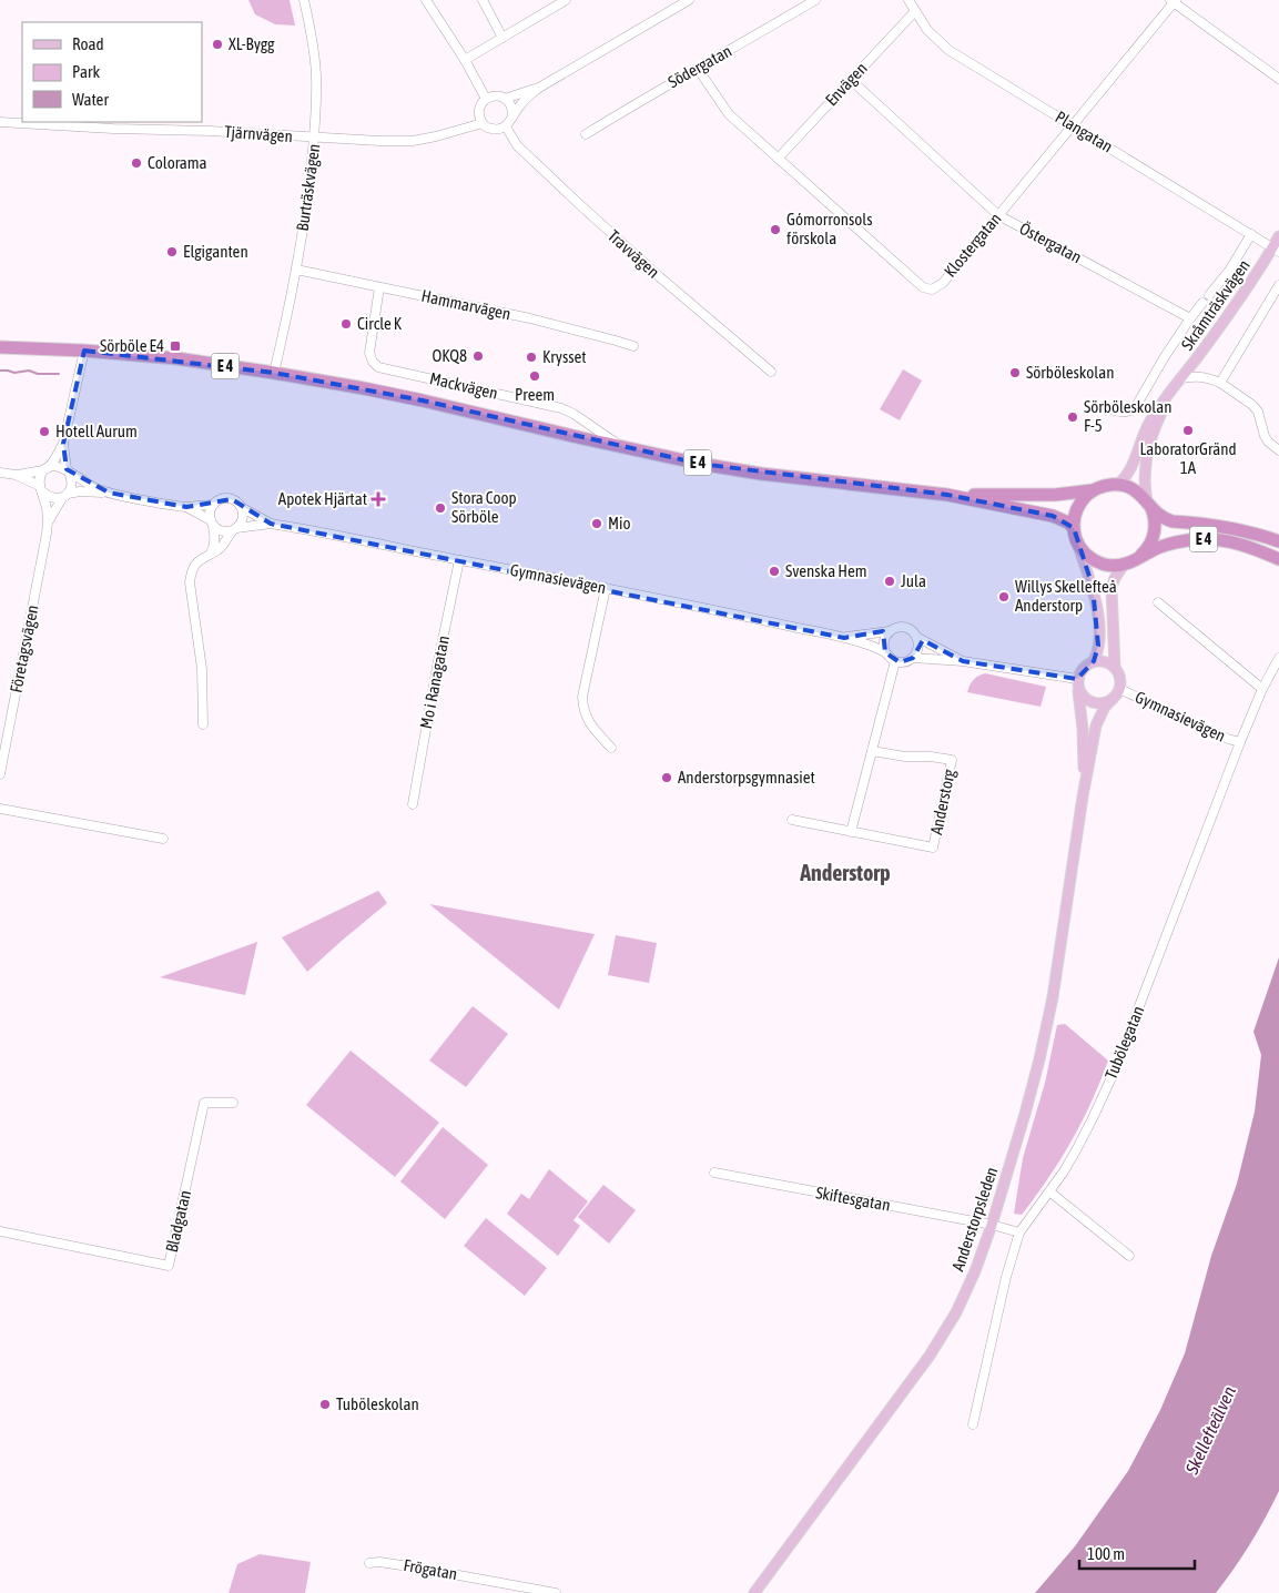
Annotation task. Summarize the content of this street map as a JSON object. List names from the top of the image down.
{
  "streets": {
    "highway": ["E 4"],
    "main road": ["Skråmträskvägen", "Anderstorpsleden"],
    "street": [
      "Södergatan",
      "Envägen",
      "Plangatan",
      "Tjärnvägen",
      "Burträskvägen",
      "Östergatan",
      "Klostergatan",
      "Travvägen",
      "Hammarvägen",
      "Mackvägen",
      "Gymnasievägen",
      "Företagsvägen",
      "Mo i Ranagatan",
      "Anderstorg",
      "Tubölegatan",
      "Skiftesgatan",
      "Bladgatan",
      "Frögatan"
    ]
  },
  "crossings": [
    ["Södergatan", "Klostergatan"],
    ["Envägen", "Plangatan"],
    ["Envägen", "Östergatan"],
    ["Envägen", "Klostergatan"],
    ["Plangatan", "Klostergatan"],
    ["Plangatan", "Skråmträskvägen"],
    ["Tjärnvägen", "Burträskvägen"],
    ["Tjärnvägen", "Travvägen"],
    ["Burträskvägen", "Hammarvägen"],
    ["Burträskvägen", "E 4"],
    ["Östergatan", "Klostergatan"],
    ["Hammarvägen", "Mackvägen"],
    ["Skråmträskvägen", "E 4"],
    ["E 4", "Mackvägen"],
    ["Gymnasievägen", "Mo i Ranagatan"],
    ["Gymnasievägen", "Tubölegatan"],
    ["Gymnasievägen", "Anderstorpsleden"],
    ["Tubölegatan", "Skiftesgatan"],
    ["Skiftesgatan", "Anderstorpsleden"]
  ],
  "districts": ["Anderstorp"],
  "water": ["Skellefteälven"],
  "places": {
    "other": [
      "XL-Bygg",
      "Colorama",
      "Gómorronsols förskola",
      "Elgiganten",
      "Circle K",
      "OKQ8",
      "Krysset",
      "Sörböleskolan",
      "Preem",
      "Sörböleskolan F-5",
      "LaboratorGränd 1A",
      "Hotell Aurum",
      "Stora Coop Sörböle",
      "Mio",
      "Svenska Hem",
      "Jula",
      "Willys Skellefteå Anderstorp",
      "Anderstorpsgymnasiet",
      "Tuböleskolan"
    ],
    "transit": ["Sörböle E4"],
    "health": ["Apotek Hjärtat"]
  },
  "legend": ["Road", "Park", "Water"],
  "scale_bar": "100 m"
}
